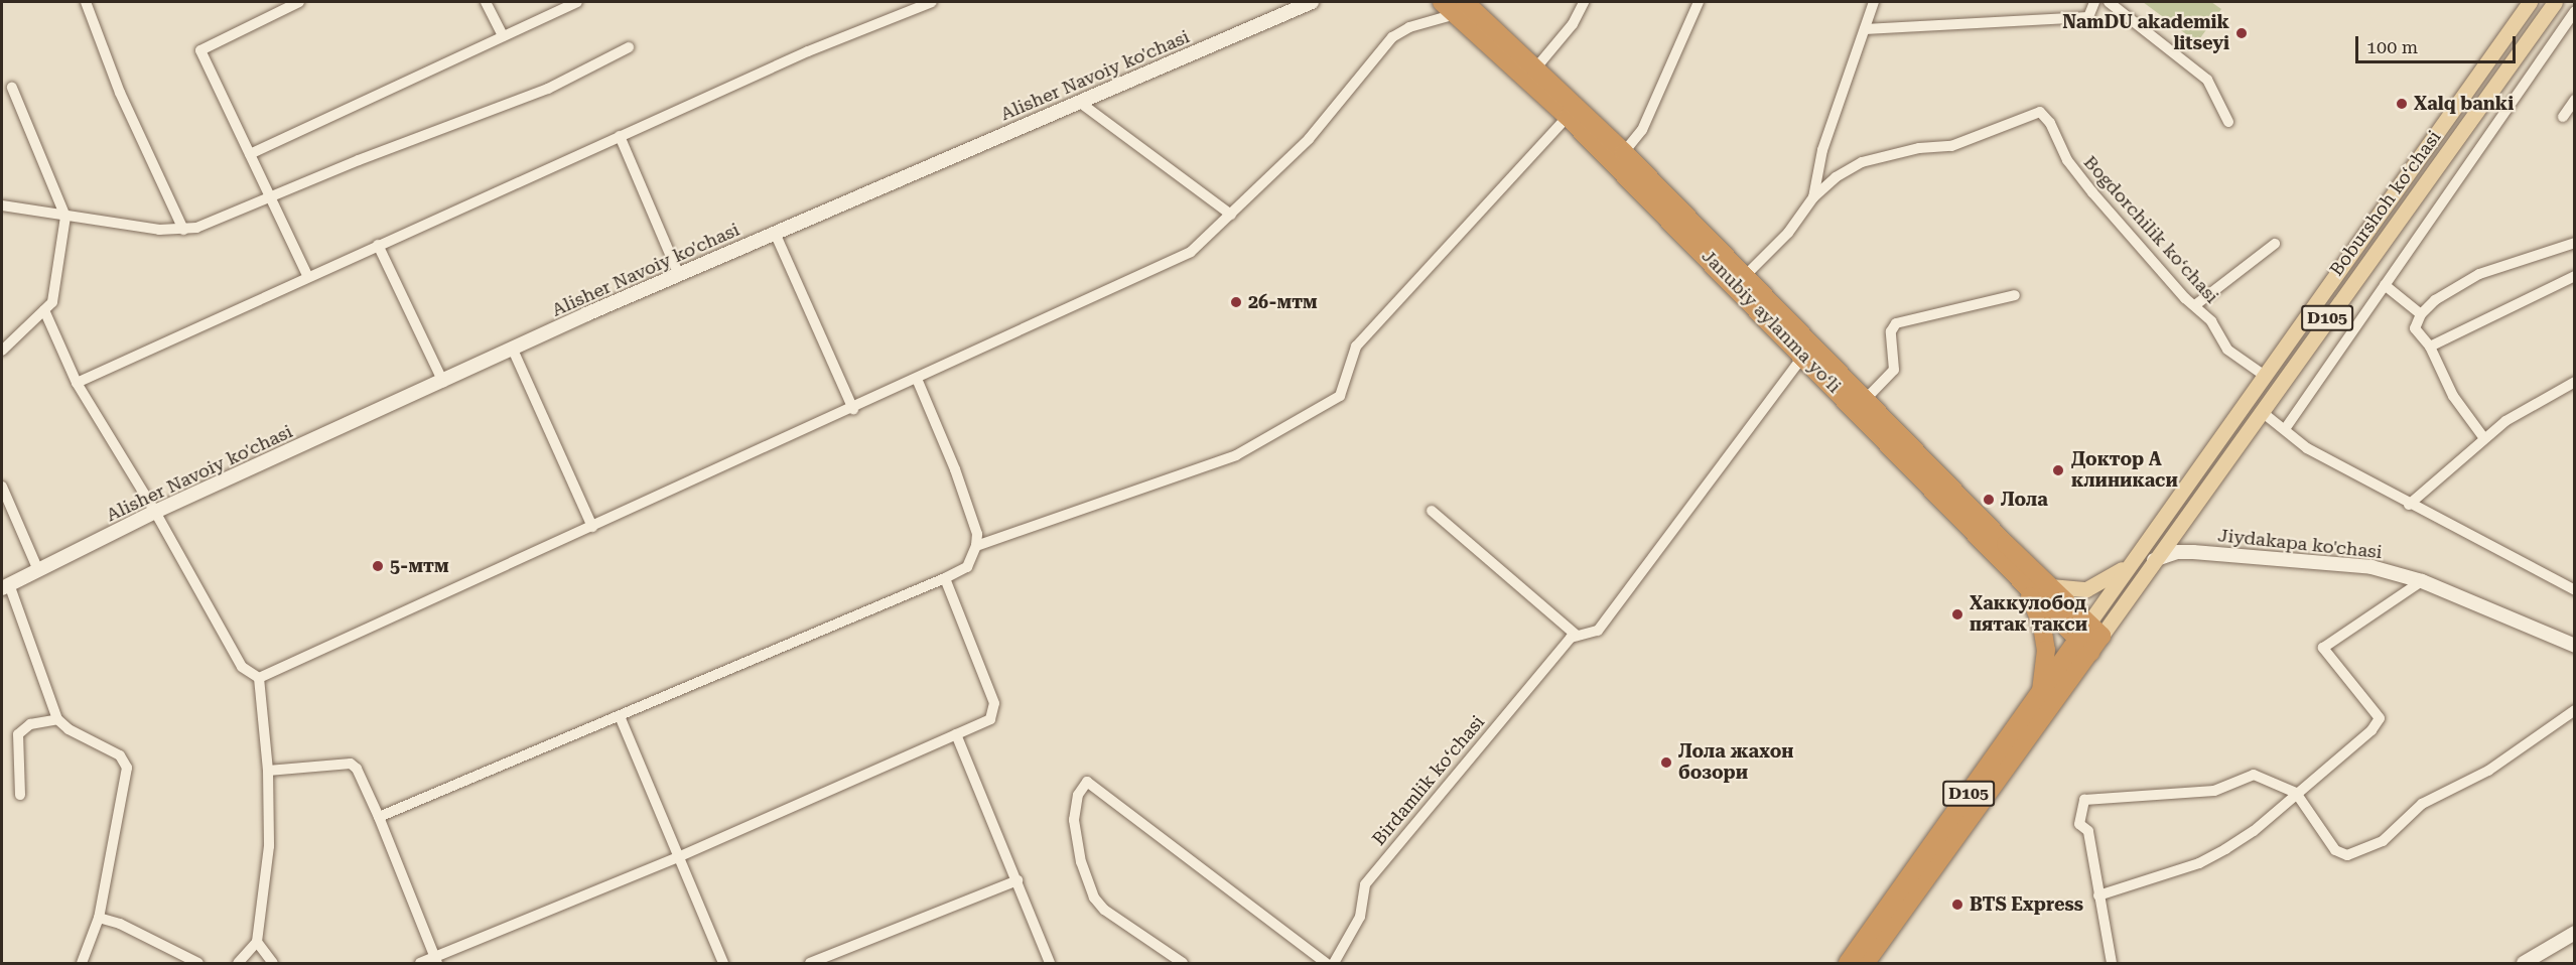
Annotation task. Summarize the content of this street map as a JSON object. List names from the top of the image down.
{
  "streets": {
    "highway": ["D105", "Janubiy aylanma yoʻli"],
    "main road": ["Alisher Navoiy ko'chasi", "Boburshoh koʻchasi", "Jiydakapa ko'chasi"],
    "street": ["Bogdorchilik koʻchasi", "Birdamlik koʻchasi"]
  },
  "crossings": [
    ["Boburshoh koʻchasi", "D105"],
    ["Boburshoh koʻchasi", "Janubiy aylanma yoʻli"],
    ["Boburshoh koʻchasi", "Jiydakapa ko'chasi"],
    ["Bogdorchilik koʻchasi", "D105"],
    ["Bogdorchilik koʻchasi", "Janubiy aylanma yoʻli"],
    ["D105", "Janubiy aylanma yoʻli"],
    ["Janubiy aylanma yoʻli", "Birdamlik koʻchasi"]
  ],
  "places": [
    "NamDU akademik litseyi",
    "Xalq banki",
    "26-мтм",
    "Доктор А клиникаси",
    "Лола",
    "5-мтм",
    "Хаккулобод пятак такси",
    "Лола жахон бозори",
    "BTS Express"
  ],
  "scale_bar": "100 m"
}
